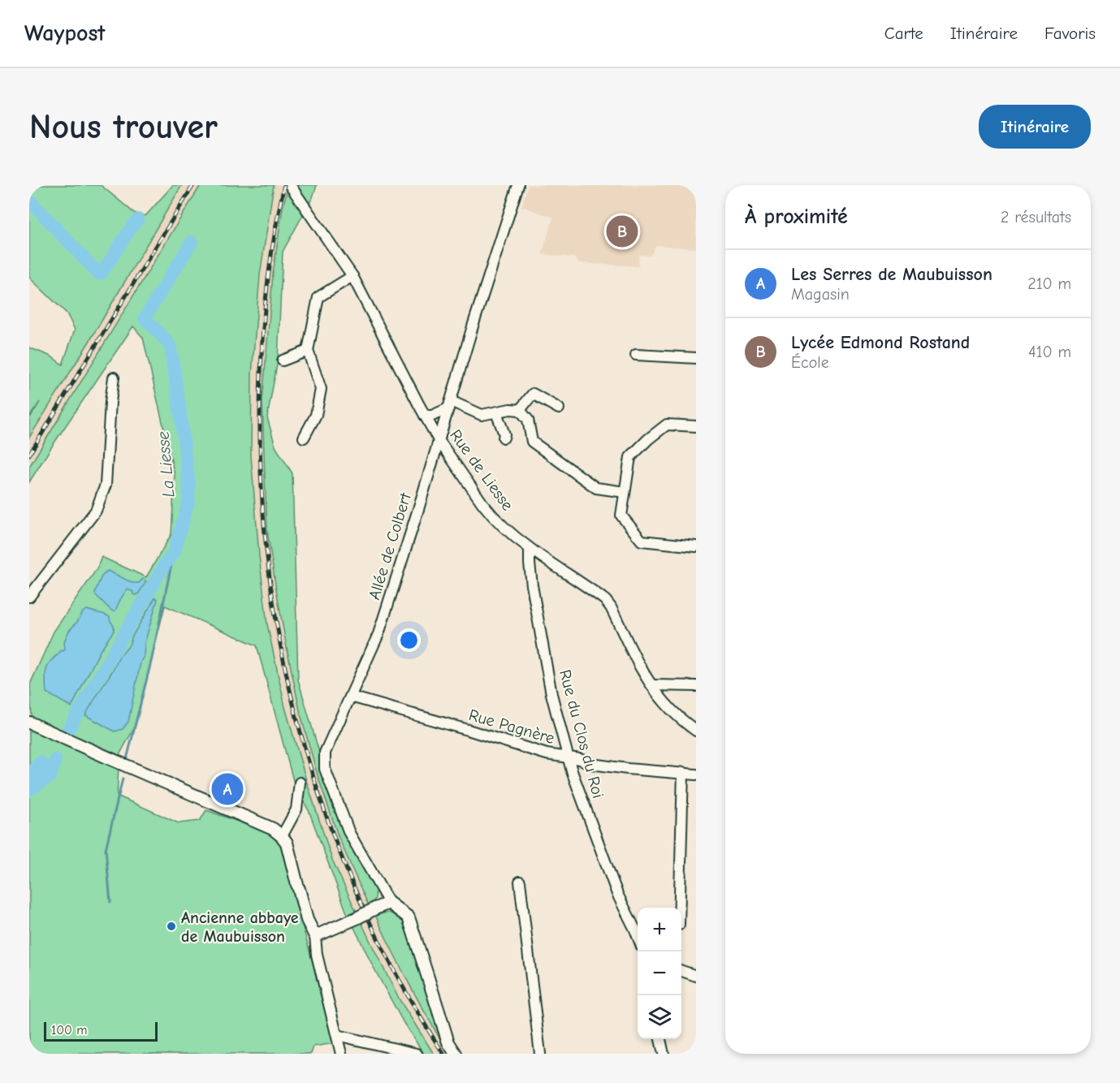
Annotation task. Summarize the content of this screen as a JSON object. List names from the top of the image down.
{
  "streets": {
    "street": [
      "Rue de Liesse",
      "Allée de Colbert",
      "Rue Pagnère",
      "Rue du Clos du Roi"
    ]
  },
  "crossings": [
    ["Rue de Liesse", "Allée de Colbert"],
    ["Rue de Liesse", "Rue du Clos du Roi"],
    ["Allée de Colbert", "Rue Pagnère"],
    ["Rue Pagnère", "Rue du Clos du Roi"]
  ],
  "water": ["La Liesse"],
  "places": ["Ancienne abbaye de Maubuisson"],
  "scale_bar": "100 m",
  "page": {
    "header": "Waypost",
    "nav": ["Carte", "Itinéraire", "Favoris"],
    "buttons": "Itinéraire",
    "title": "Nous trouver",
    "heading": ["À proximité", "2 résultats"],
    "pins": ["B", "A"],
    "list": [
      {
        "mark": "A",
        "name": "Les Serres de Maubuisson",
        "note": "Magasin",
        "value": "210 m"
      },
      {
        "mark": "B",
        "name": "Lycée Edmond Rostand",
        "note": "École",
        "value": "410 m"
      }
    ],
    "map_buttons": ["+", "−"],
    "scale": "100 m"
  }
}
